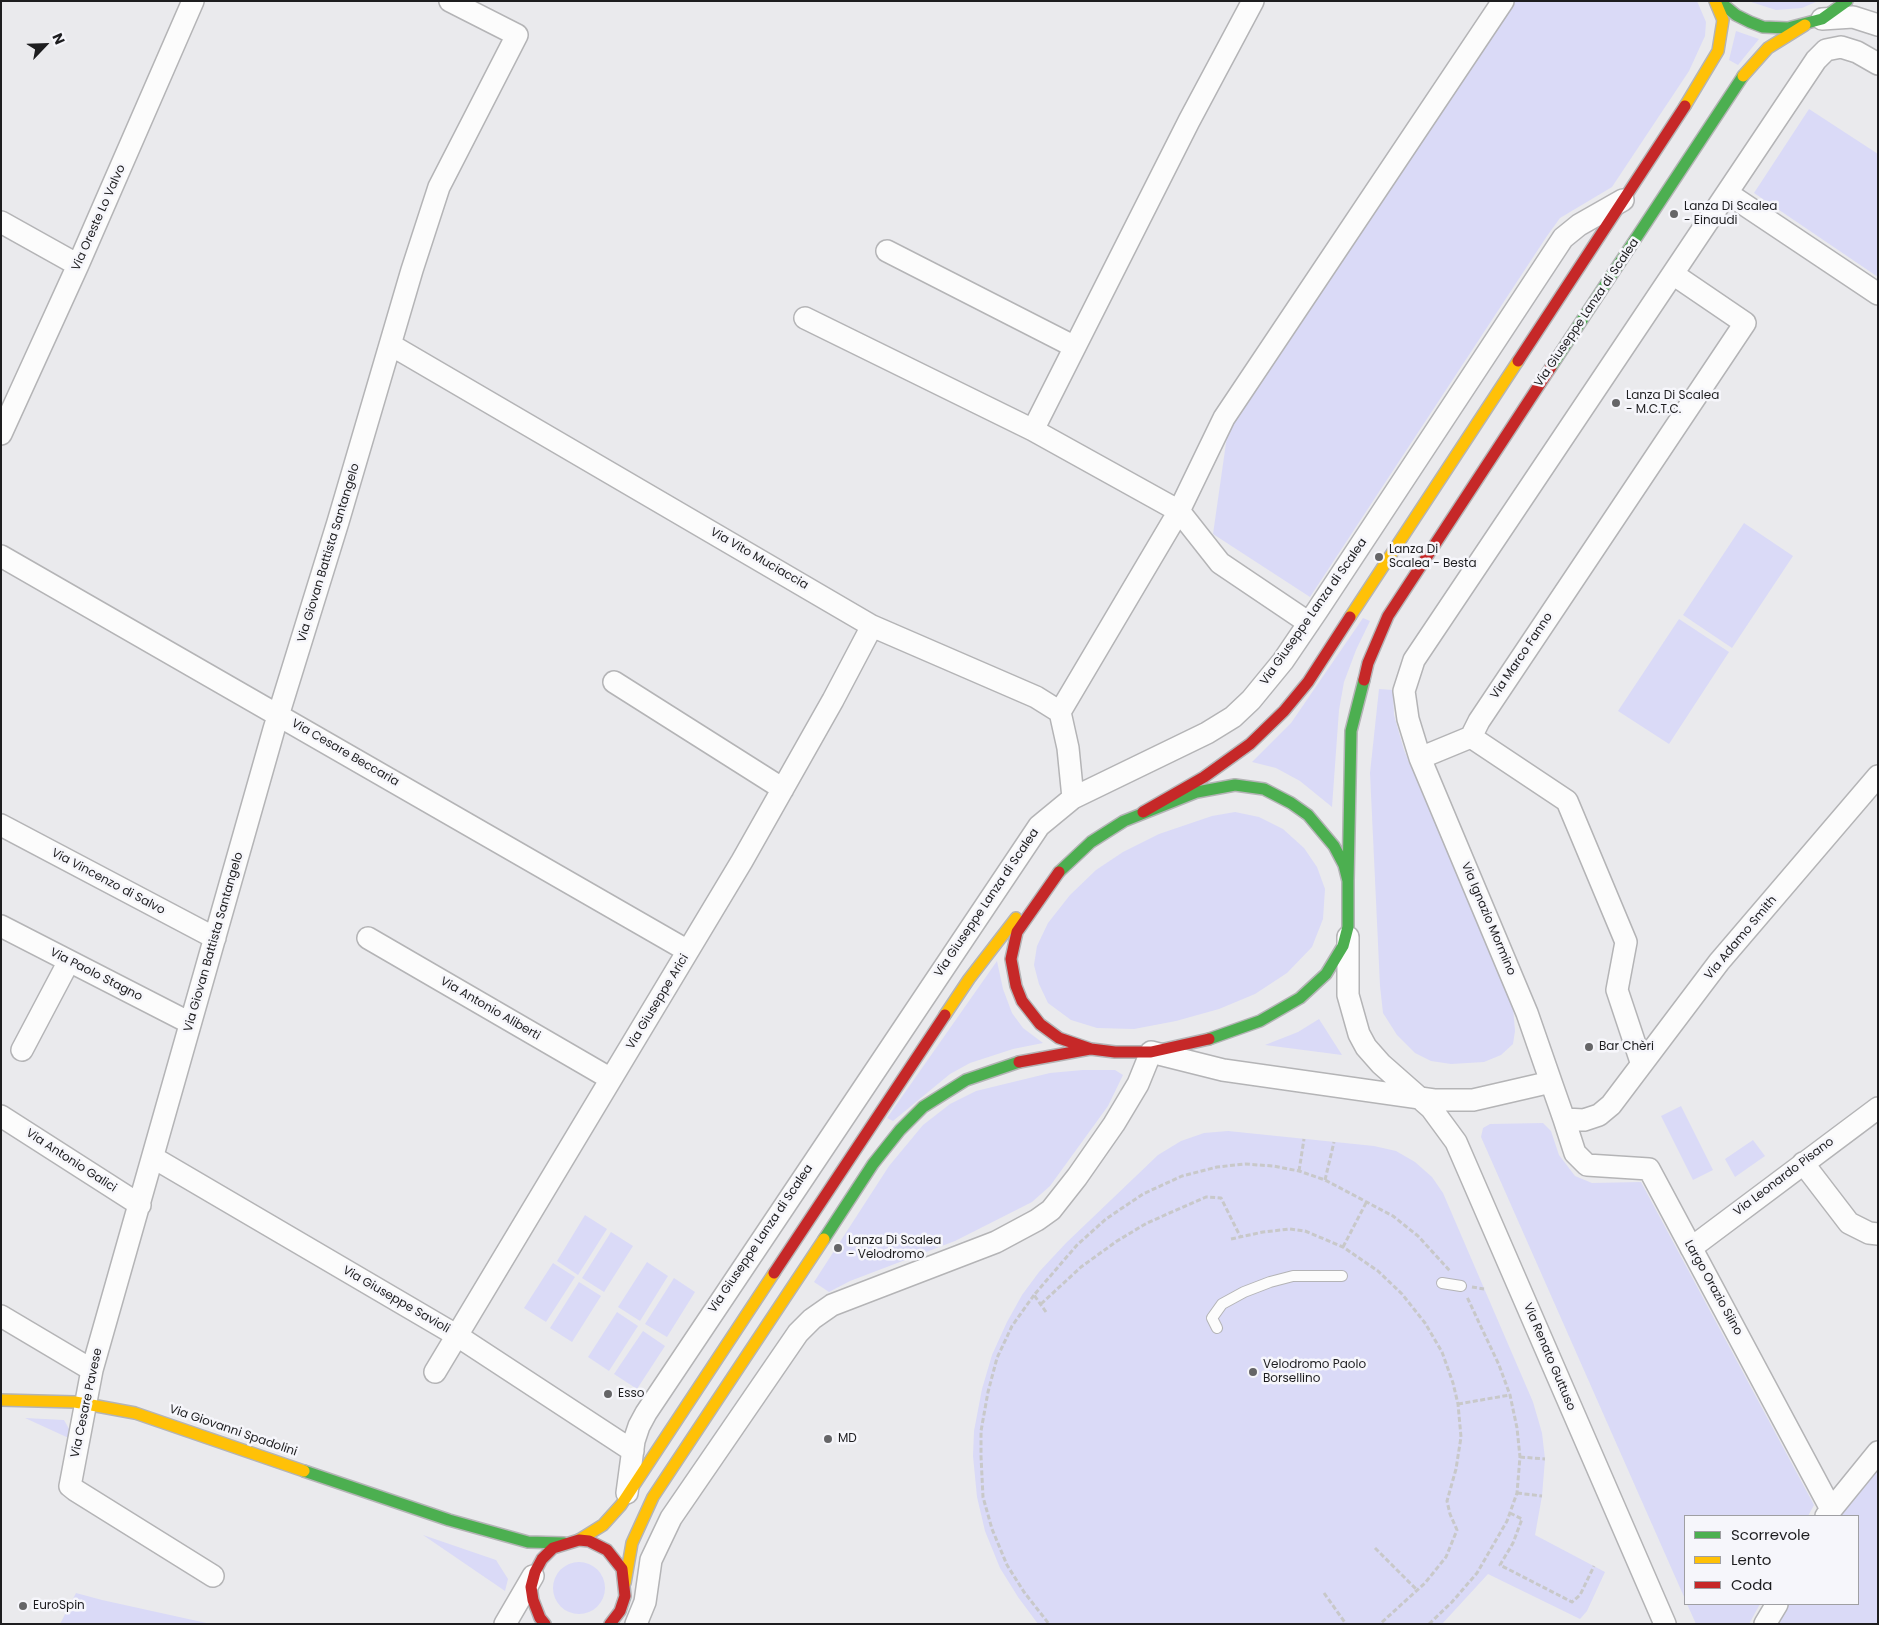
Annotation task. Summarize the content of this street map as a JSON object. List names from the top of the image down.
{
  "streets": {
    "street": [
      "Via Oreste Lo Valvo",
      "Via Giuseppe Lanza di Scalea",
      "Via Giovan Battista Santangelo",
      "Via Vito Muciaccia",
      "Via Marco Fanno",
      "Via Cesare Beccaria",
      "Via Vincenzo di Salvo",
      "Via Ignazio Mormino",
      "Via Adamo Smith",
      "Via Paolo Stagno",
      "Via Giuseppe Arici",
      "Via Antonio Aliberti",
      "Via Antonio Galici",
      "Via Leonardo Pisano",
      "Largo Orazio Siino",
      "Via Giuseppe Savioli",
      "Via Renato Guttuso",
      "Via Cesare Pavese",
      "Via Giovanni Spadolini"
    ]
  },
  "crossings": [
    ["Via Giuseppe Lanza di Scalea", "Via Giuseppe Savioli"],
    ["Via Giuseppe Lanza di Scalea", "Via Renato Guttuso"],
    ["Via Giovan Battista Santangelo", "Via Vito Muciaccia"],
    ["Via Giovan Battista Santangelo", "Via Cesare Beccaria"],
    ["Via Giovan Battista Santangelo", "Via Vincenzo di Salvo"],
    ["Via Giovan Battista Santangelo", "Via Paolo Stagno"],
    ["Via Giovan Battista Santangelo", "Via Giuseppe Savioli"],
    ["Via Giovan Battista Santangelo", "Via Cesare Pavese"],
    ["Via Vito Muciaccia", "Via Giuseppe Arici"],
    ["Via Cesare Beccaria", "Via Giuseppe Arici"],
    ["Via Ignazio Mormino", "Via Adamo Smith"],
    ["Via Ignazio Mormino", "Largo Orazio Siino"],
    ["Via Adamo Smith", "Largo Orazio Siino"],
    ["Via Giuseppe Arici", "Via Antonio Aliberti"],
    ["Via Giuseppe Arici", "Via Giuseppe Savioli"],
    ["Via Antonio Galici", "Via Cesare Pavese"],
    ["Via Leonardo Pisano", "Largo Orazio Siino"],
    ["Via Giuseppe Savioli", "Via Cesare Pavese"],
    ["Via Cesare Pavese", "Via Giovanni Spadolini"]
  ],
  "places": [
    "Lanza Di Scalea - Einaudi",
    "Lanza Di Scalea - M.C.T.C.",
    "Lanza Di Scalea - Besta",
    "Bar Chèri",
    "Lanza Di Scalea - Velodromo",
    "Velodromo Paolo Borsellino",
    "Esso",
    "MD",
    "EuroSpin"
  ],
  "legend": ["Scorrevole", "Lento", "Coda"],
  "north": "top right"
}
